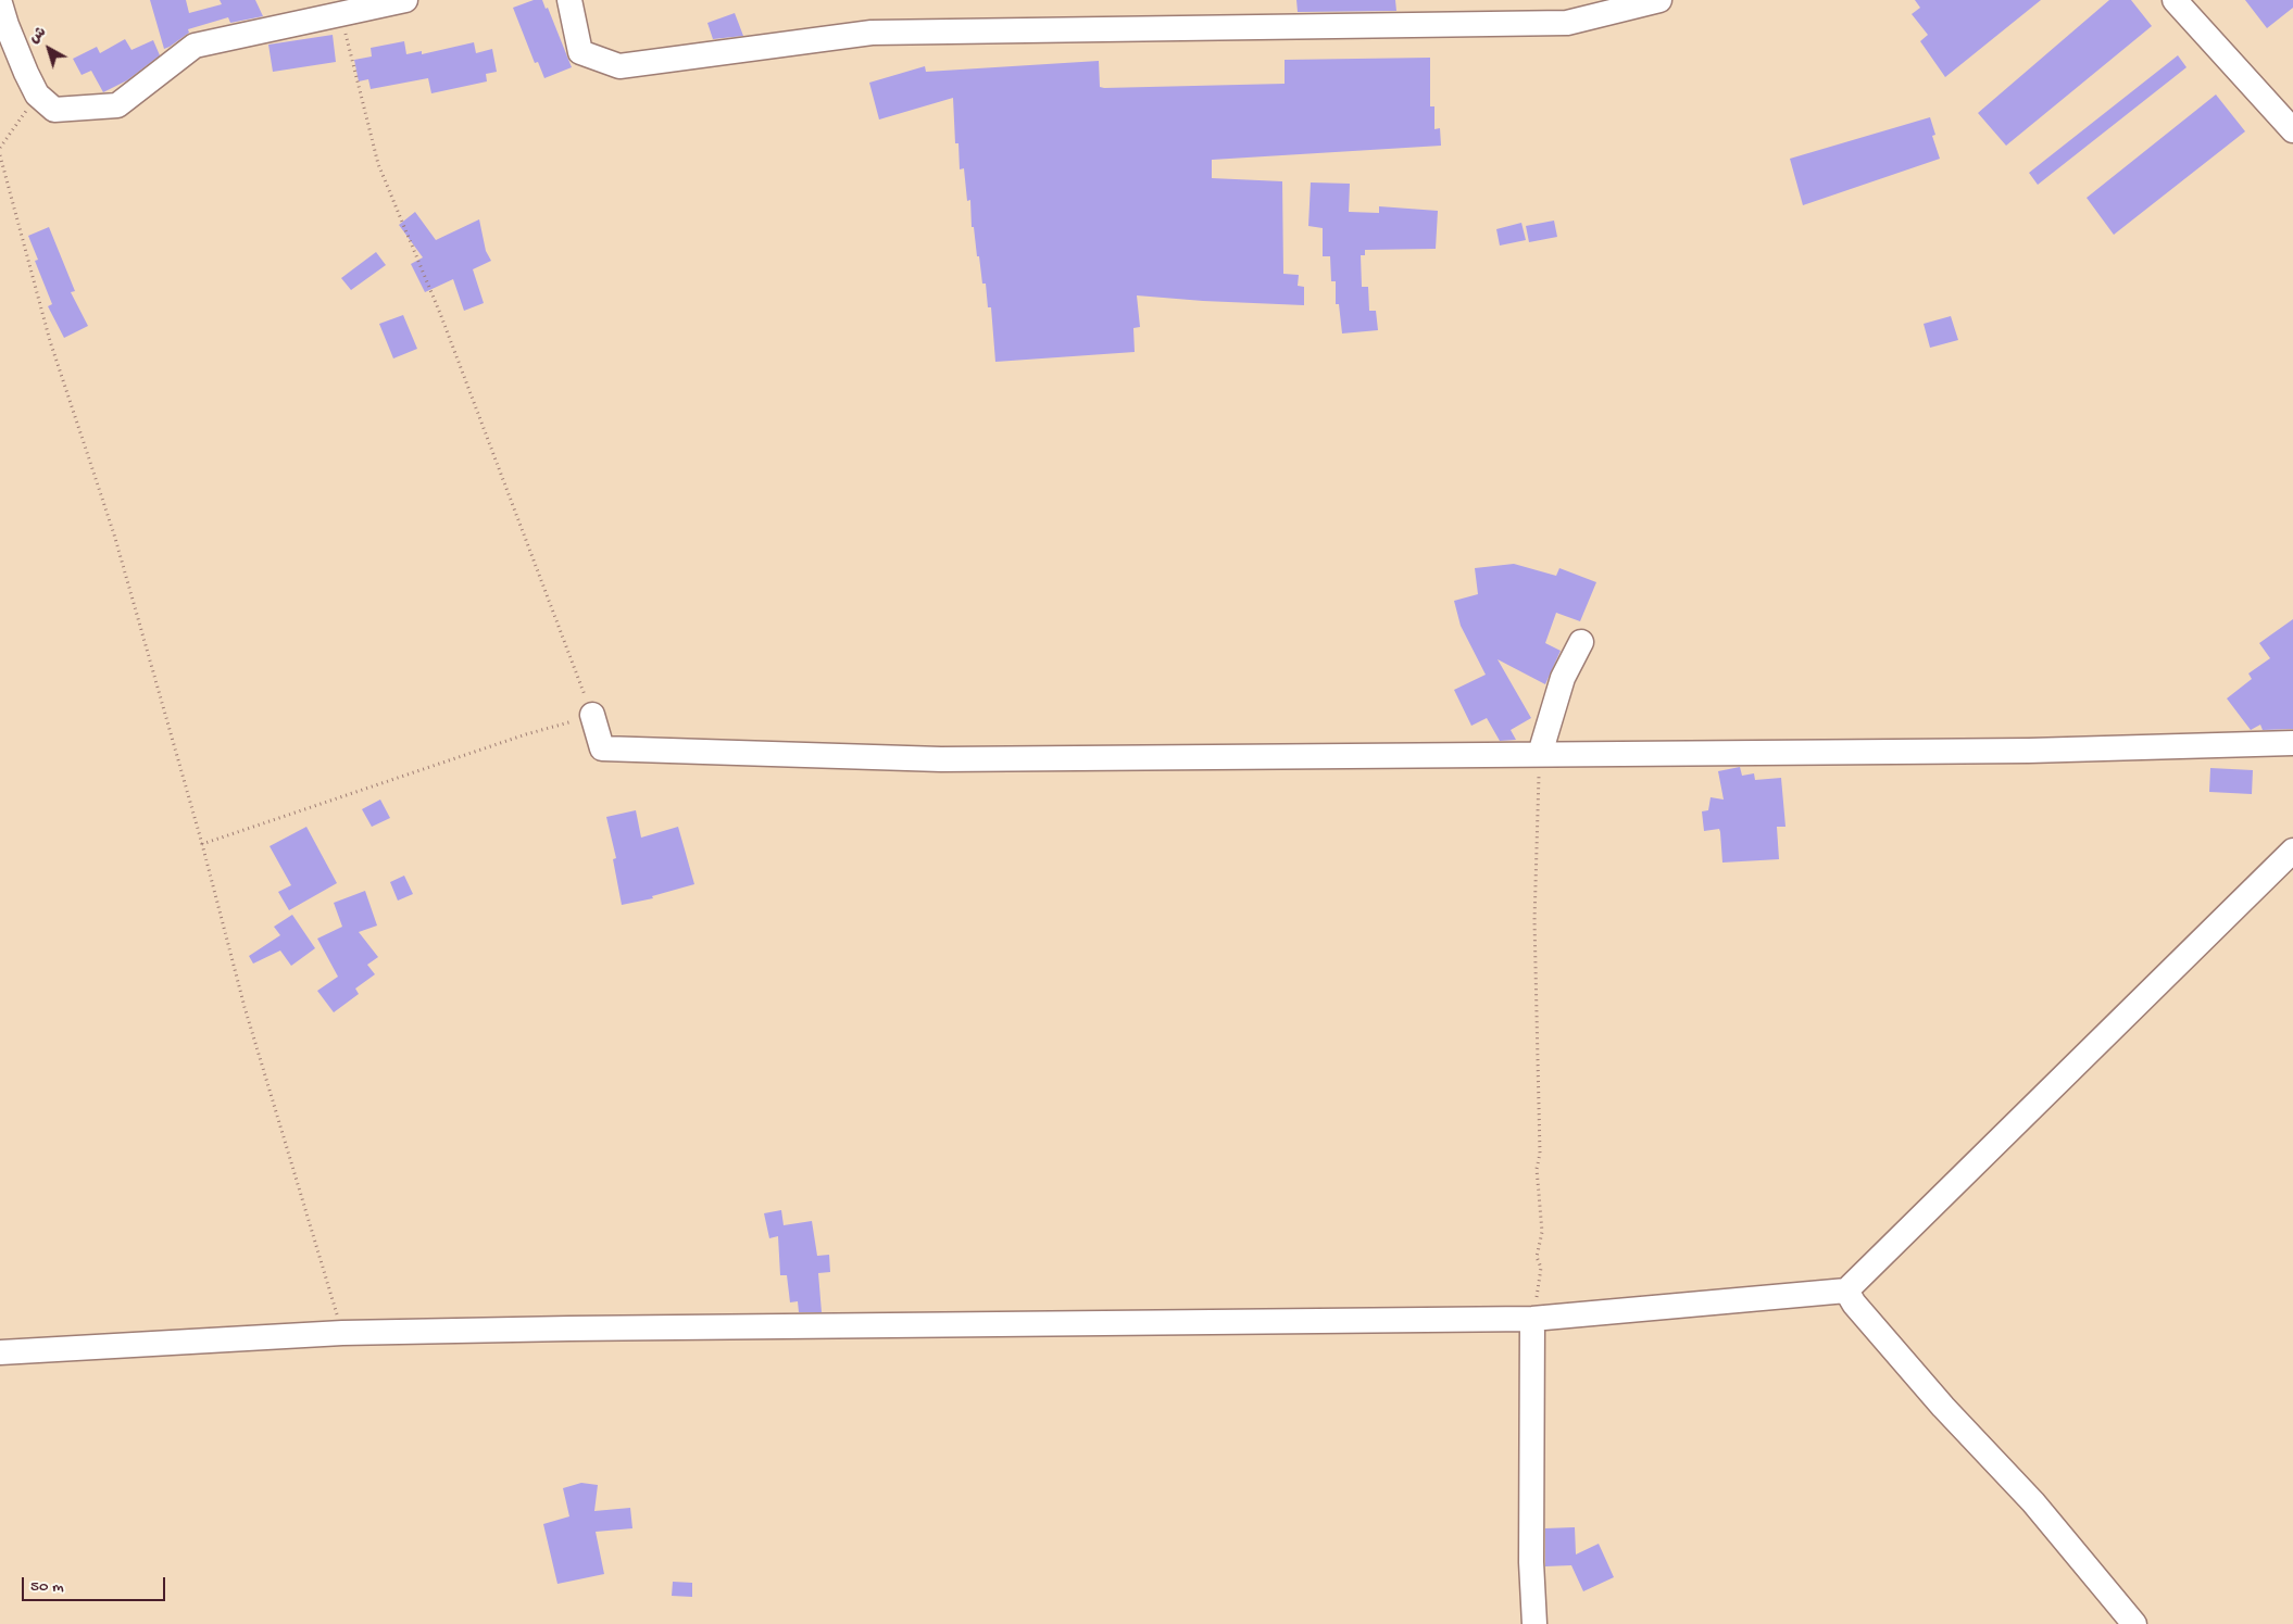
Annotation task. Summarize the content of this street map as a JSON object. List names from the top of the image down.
{
  "scale_bar": "50 m",
  "north": "top left"
}
